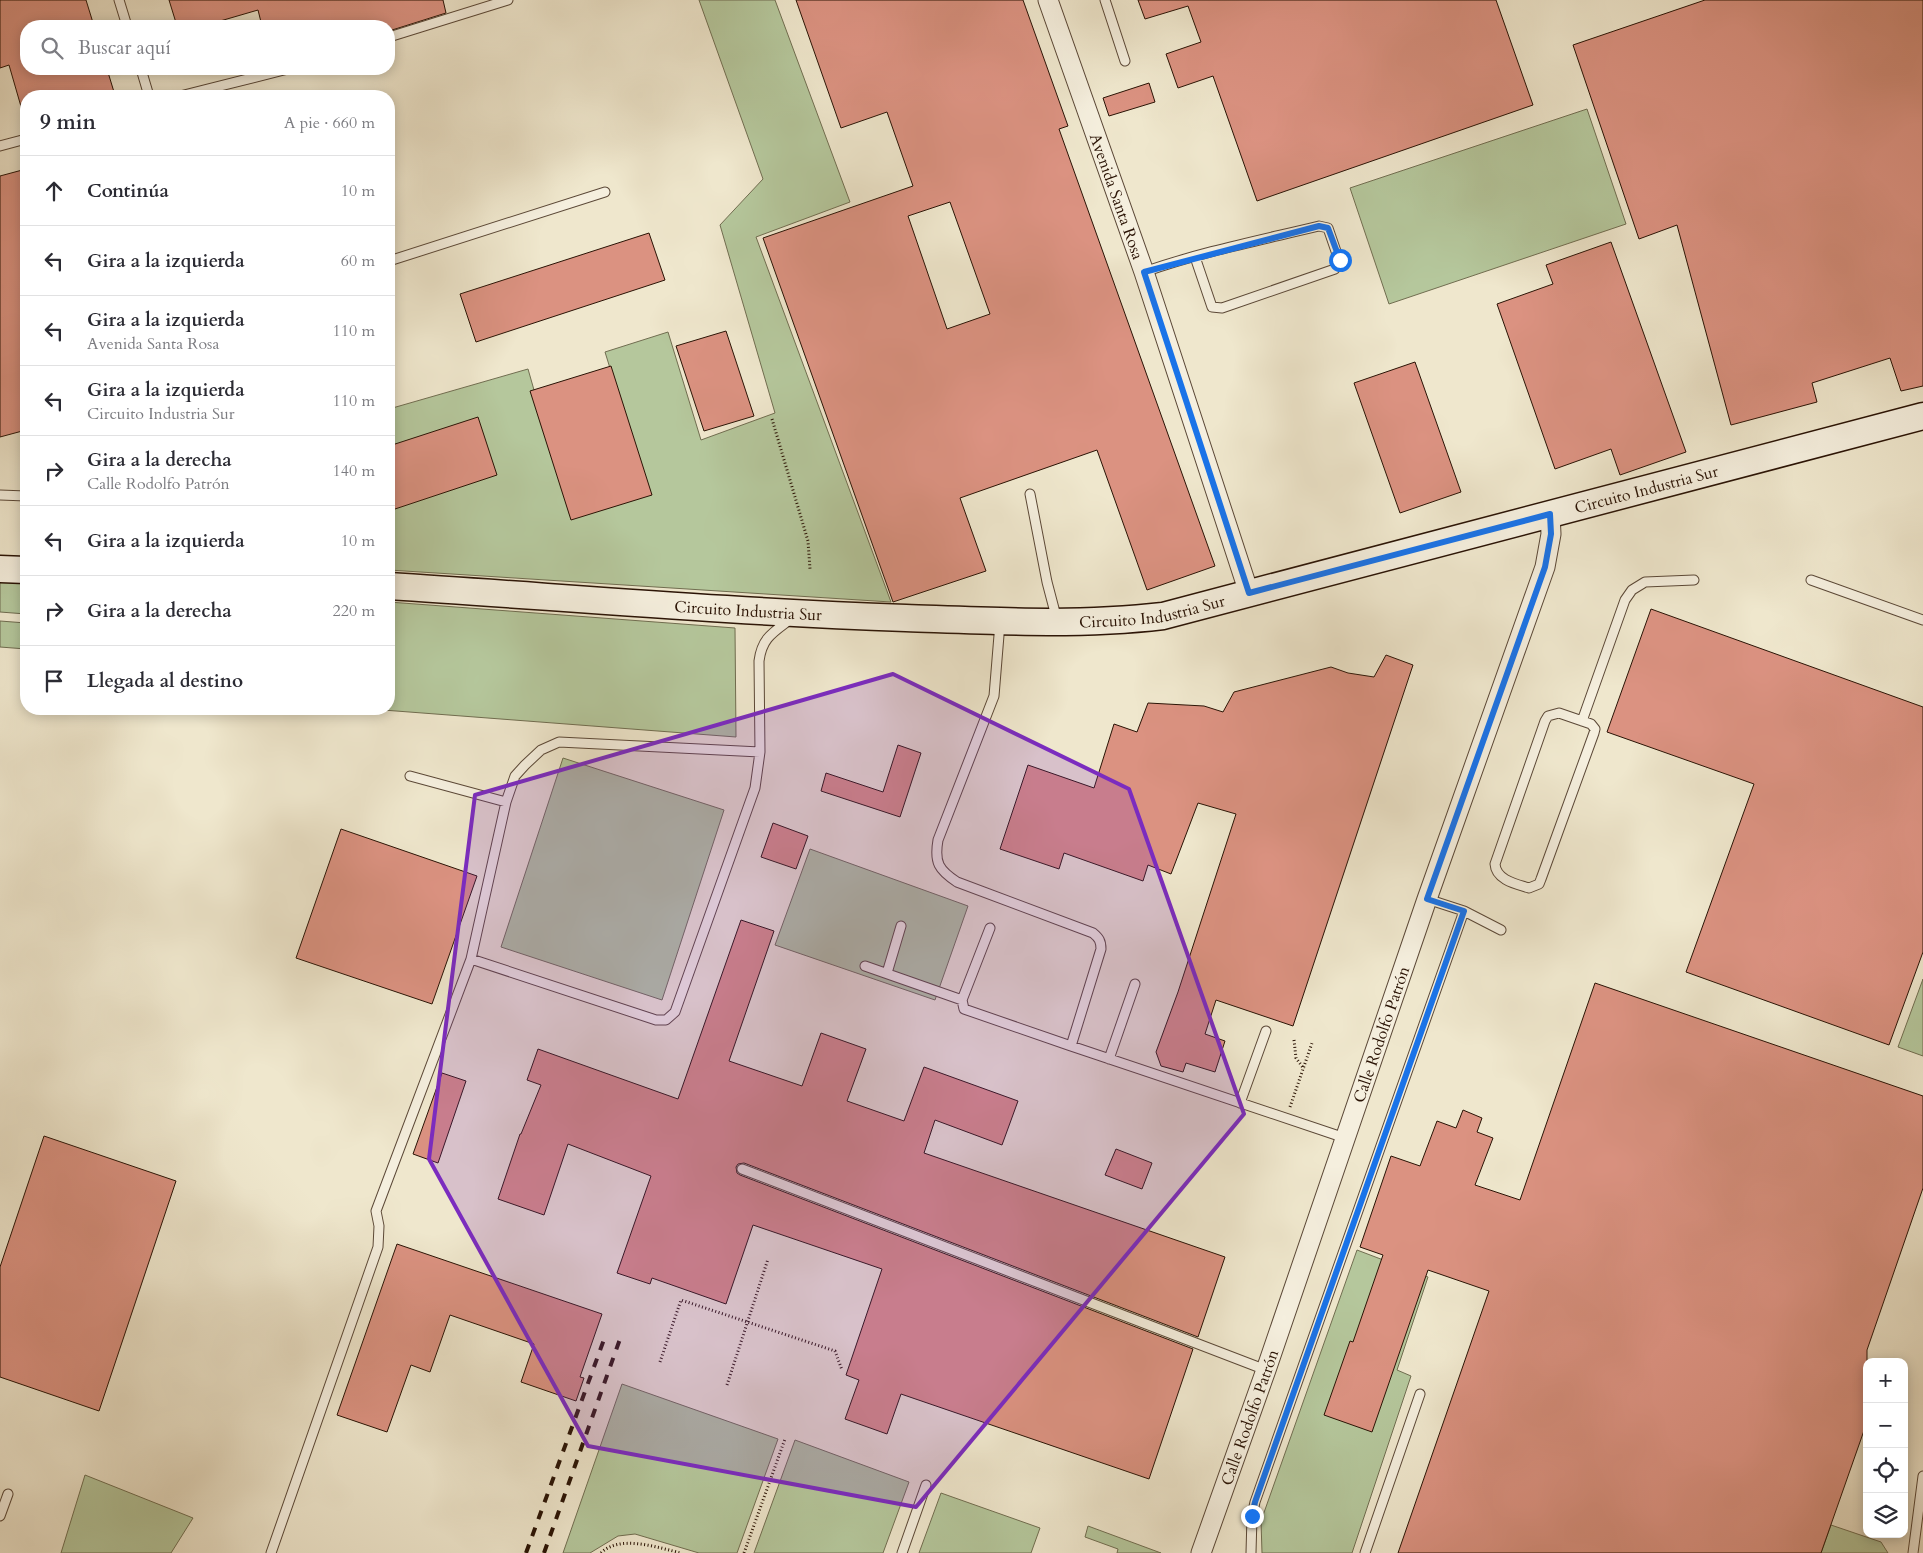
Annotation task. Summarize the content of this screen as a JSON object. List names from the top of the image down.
{
  "streets": {
    "main road": ["Circuito Industria Sur"],
    "street": ["Avenida Santa Rosa", "Calle Rodolfo Patrón"]
  },
  "crossings": [
    ["Avenida Santa Rosa", "Circuito Industria Sur"],
    ["Circuito Industria Sur", "Calle Rodolfo Patrón"]
  ],
  "page": {
    "search": "Buscar aquí",
    "heading": ["9 min", "A pie · 660 m"],
    "list": [
      ["Continúa", "10 m"],
      ["Gira a la izquierda", "60 m"],
      ["Gira a la izquierda", "Avenida Santa Rosa", "110 m"],
      ["Gira a la izquierda", "Circuito Industria Sur", "110 m"],
      ["Gira a la derecha", "Calle Rodolfo Patrón", "140 m"],
      ["Gira a la izquierda", "10 m"],
      ["Gira a la derecha", "220 m"],
      "Llegada al destino"
    ],
    "map_buttons": ["+", "−"]
  }
}
